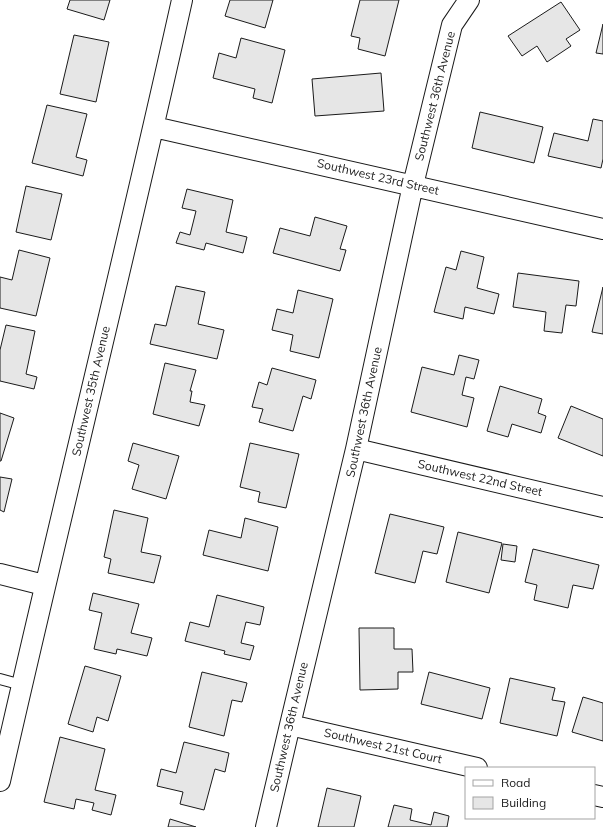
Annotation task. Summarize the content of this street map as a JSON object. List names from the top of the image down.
{
  "streets": {
    "street": [
      "Southwest 36th Avenue",
      "Southwest 23rd Street",
      "Southwest 35th Avenue",
      "Southwest 22nd Street",
      "Southwest 21st Court"
    ]
  },
  "crossings": [
    ["Southwest 36th Avenue", "Southwest 23rd Street"],
    ["Southwest 36th Avenue", "Southwest 22nd Street"],
    ["Southwest 36th Avenue", "Southwest 21st Court"],
    ["Southwest 23rd Street", "Southwest 35th Avenue"]
  ],
  "legend": ["Road", "Building"]
}
